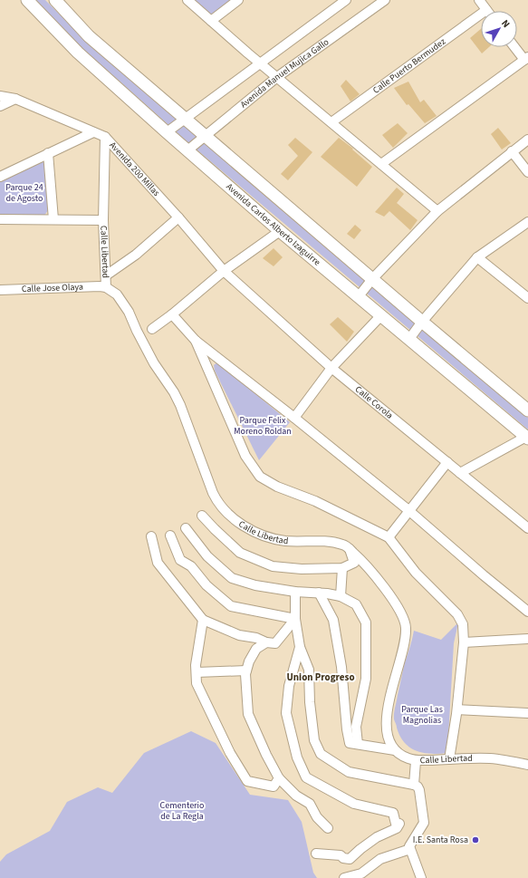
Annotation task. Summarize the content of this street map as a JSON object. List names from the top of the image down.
{
  "streets": {
    "main road": ["Avenida Carlos Alberto Izaguirre"],
    "street": [
      "Calle Puerto Bermudez",
      "Avenida Manuel Mujica Gallo",
      "Avenida 200 Millas",
      "Calle Libertad",
      "Calle Jose Olaya",
      "Calle Corola"
    ]
  },
  "crossings": [
    ["Avenida Manuel Mujica Gallo", "Avenida Carlos Alberto Izaguirre"],
    ["Avenida 200 Millas", "Calle Libertad"],
    ["Avenida 200 Millas", "Calle Corola"],
    ["Calle Libertad", "Calle Jose Olaya"]
  ],
  "districts": ["Union Progreso"],
  "parks": [
    "Parque 24 de Agosto",
    "Parque Felix Moreno Roldan",
    "Parque Las Magnolias",
    "Cementerio de La Regla"
  ],
  "places": ["I.E. Santa Rosa"],
  "north": "top right"
}
